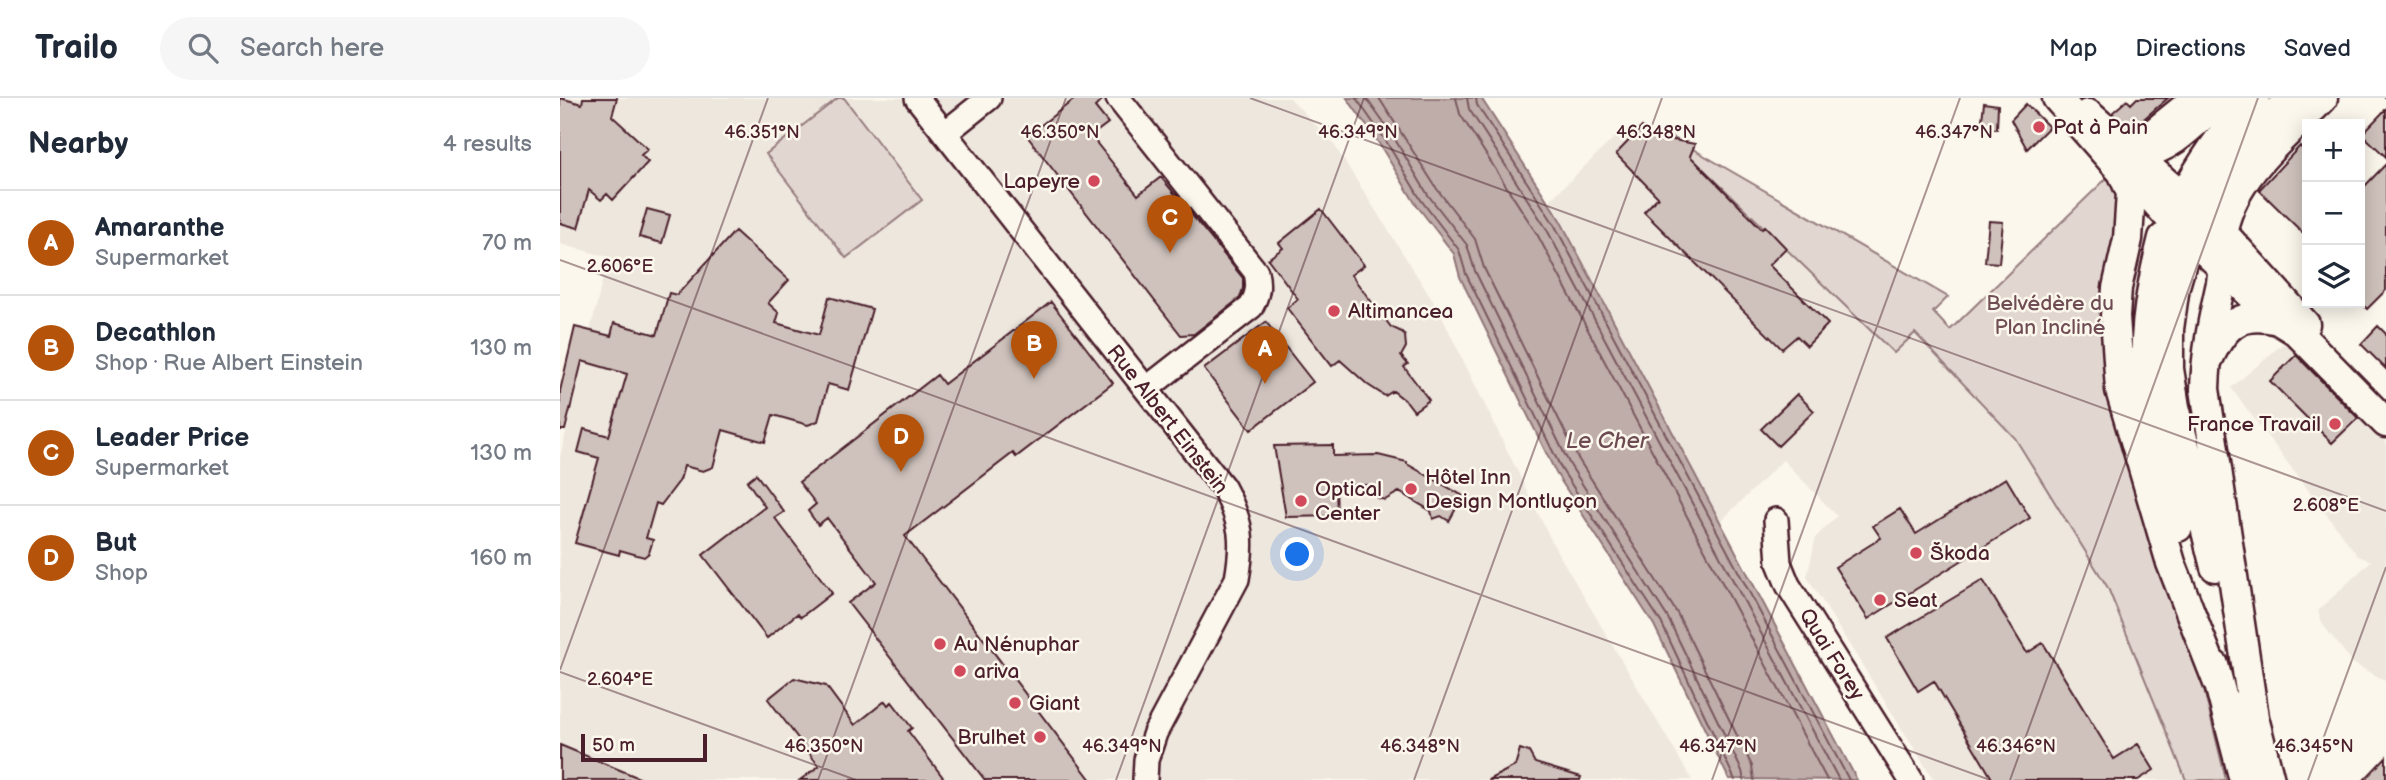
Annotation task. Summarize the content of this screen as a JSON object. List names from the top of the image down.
{
  "streets": {
    "street": ["Rue Albert Einstein", "Quai Forey"]
  },
  "water": ["Le Cher"],
  "parks": ["Belvédère du Plan Incliné"],
  "places": [
    "Pat à Pain",
    "Lapeyre",
    "Altimancea",
    "France Travail",
    "Hôtel Inn Design Montluçon",
    "Optical Center",
    "Škoda",
    "Seat",
    "Au Nénuphar",
    "ariva",
    "Giant",
    "Brulhet"
  ],
  "scale_bar": "50 m",
  "page": {
    "header": "Trailo",
    "search": "Search here",
    "nav": ["Map", "Directions", "Saved"],
    "heading": ["Nearby", "4 results"],
    "map_buttons": ["+", "−"],
    "list": [
      {
        "mark": "A",
        "name": "Amaranthe",
        "note": "Supermarket",
        "value": "70 m"
      },
      {
        "mark": "B",
        "name": "Decathlon",
        "note": "Shop · Rue Albert Einstein",
        "value": "130 m"
      },
      {
        "mark": "C",
        "name": "Leader Price",
        "note": "Supermarket",
        "value": "130 m"
      },
      {
        "mark": "D",
        "name": "But",
        "note": "Shop",
        "value": "160 m"
      }
    ],
    "pins": [
      "C",
      "B",
      "A",
      "D"
    ],
    "scale": "50 m"
  },
  "coordinates": [
    "46.350°N",
    "46.349°N",
    "46.348°N",
    "46.351°N",
    "46.347°N",
    "2.606°E",
    "2.608°E",
    "2.604°E",
    "46.346°N",
    "46.345°N"
  ]
}
